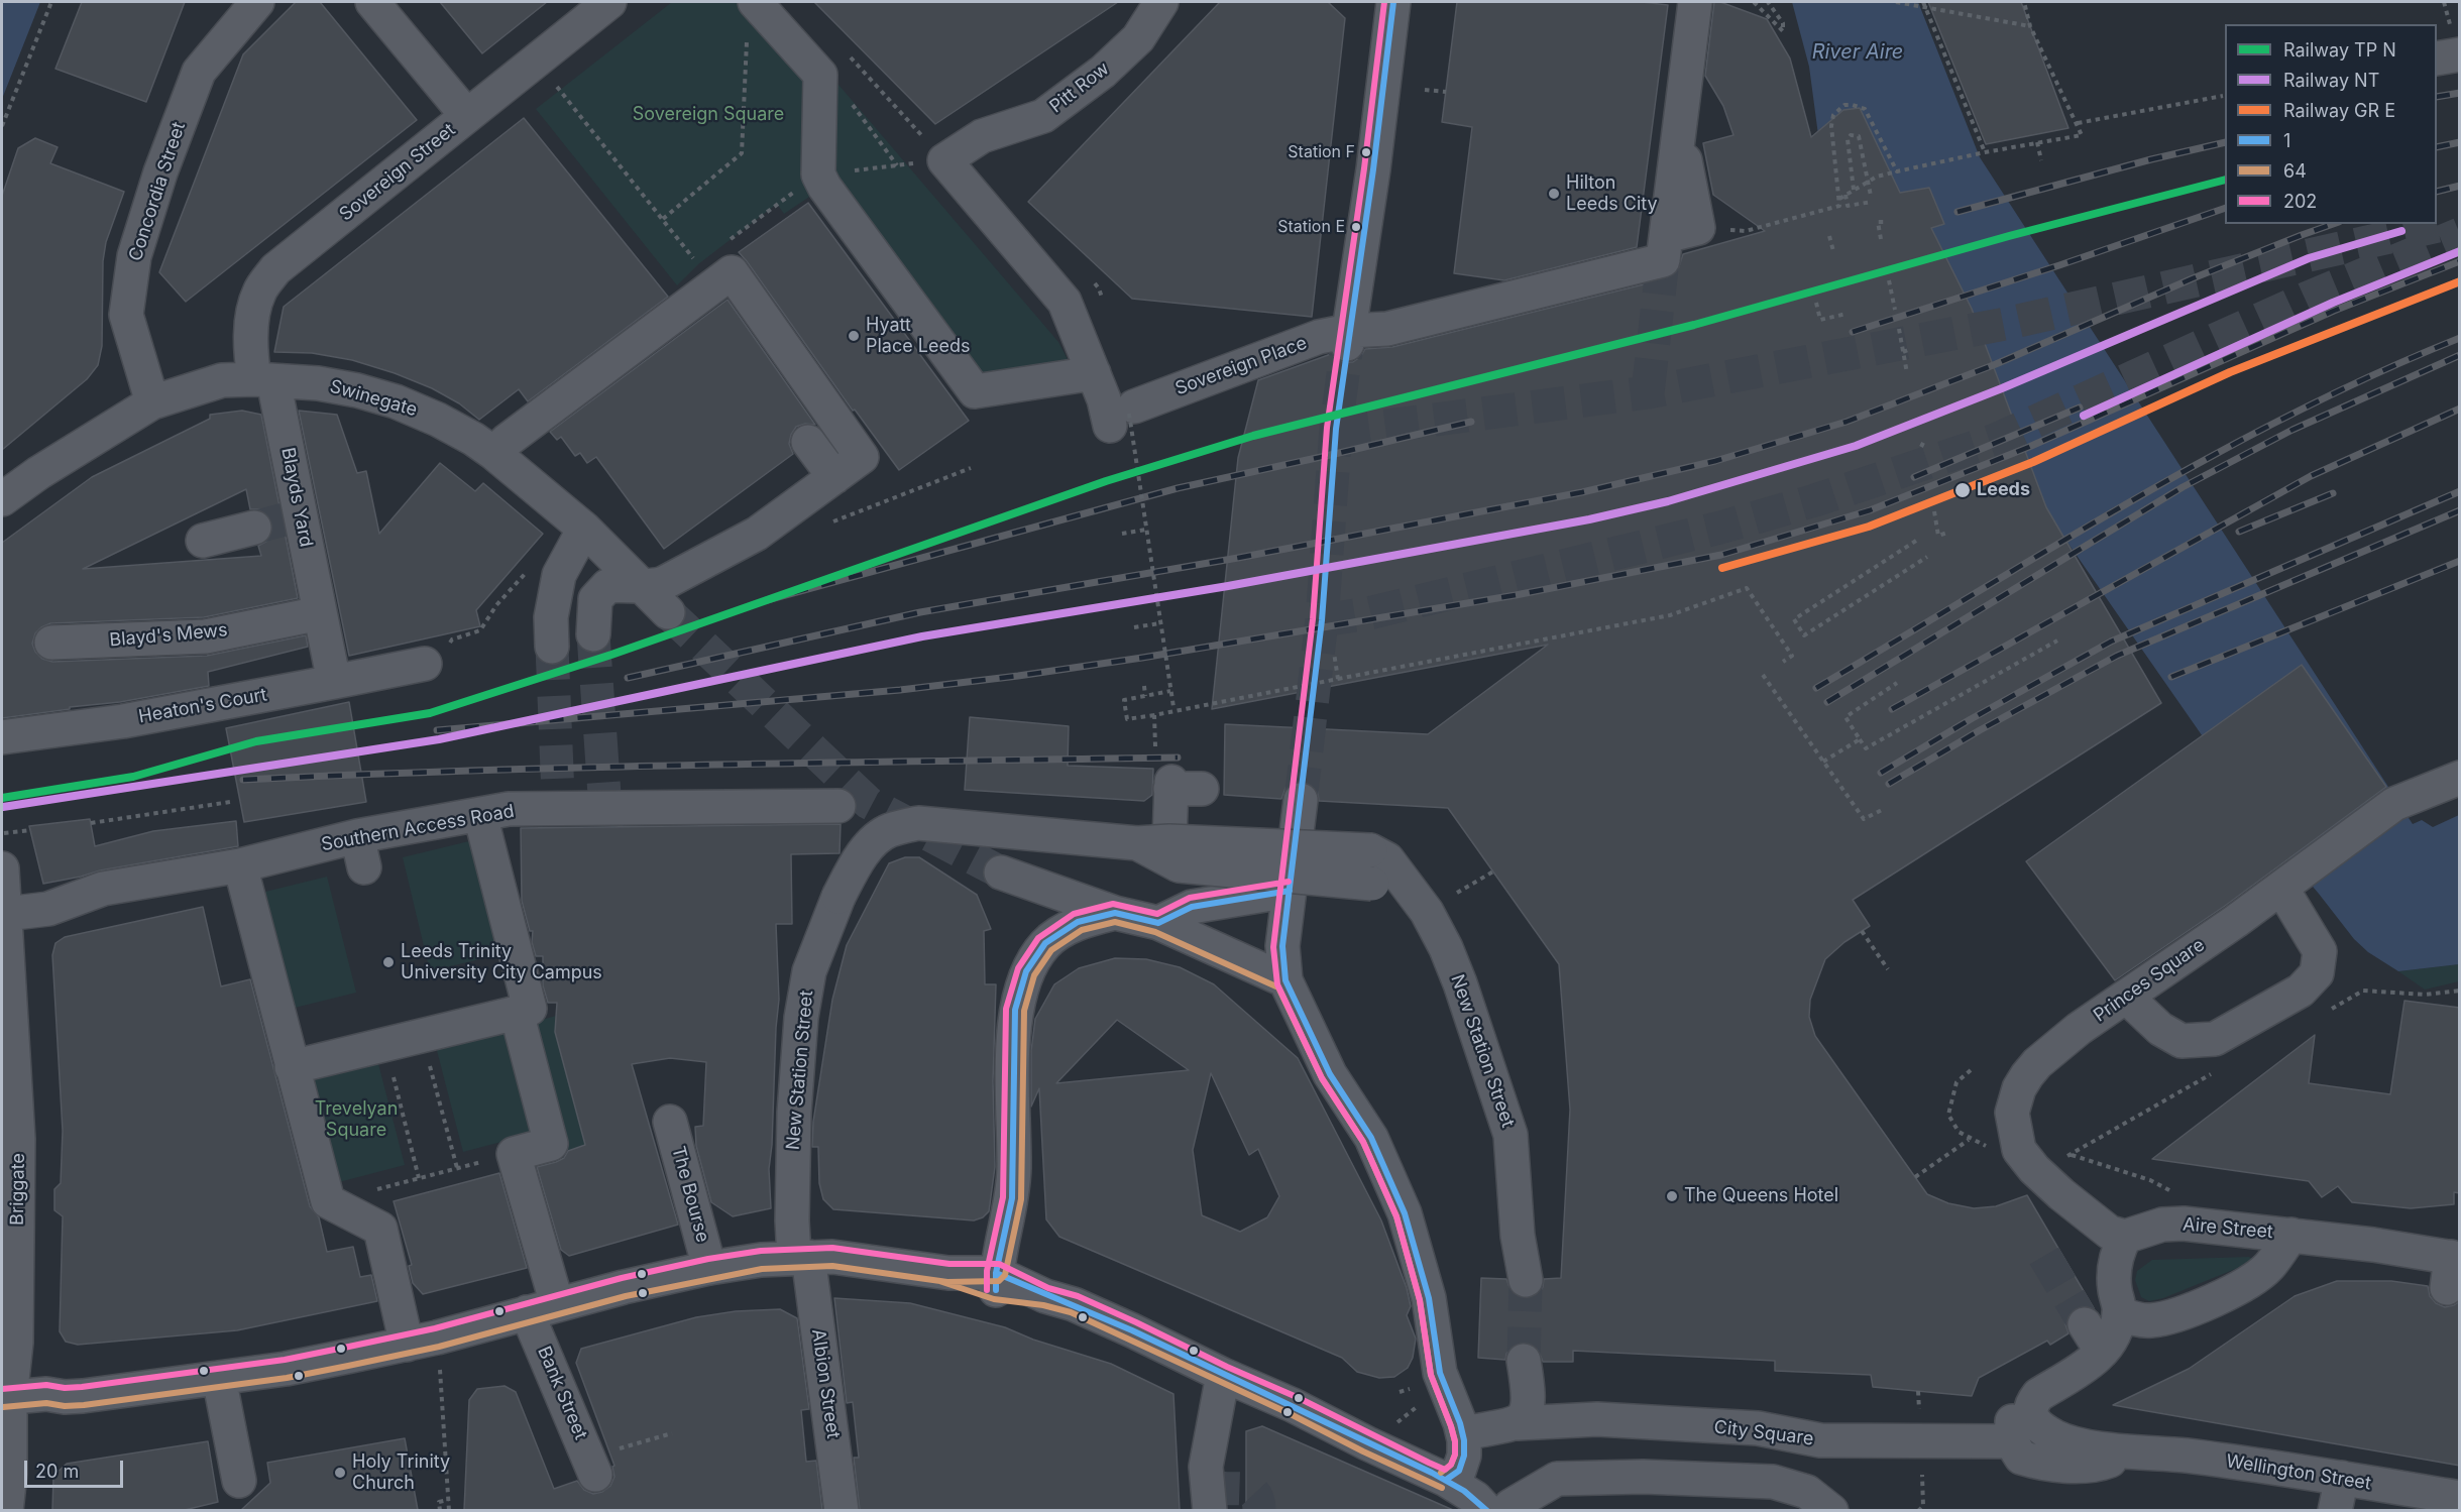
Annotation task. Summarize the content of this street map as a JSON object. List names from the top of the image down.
{
  "streets": {
    "street": [
      "Pitt Row",
      "Sovereign Street",
      "Concordia Street",
      "Sovereign Place",
      "Swinegate",
      "Blayds Yard",
      "Blayd's Mews",
      "Heaton's Court",
      "Southern Access Road",
      "Princes Square",
      "New Station Street",
      "Briggate",
      "The Bourse",
      "Aire Street",
      "Albion Street",
      "Bank Street",
      "City Square",
      "Wellington Street"
    ]
  },
  "crossings": [
    ["Sovereign Street", "Swinegate"],
    ["Sovereign Street", "Blayds Yard"],
    ["Concordia Street", "Swinegate"],
    ["Swinegate", "Blayds Yard"],
    ["Blayds Yard", "Blayd's Mews"],
    ["Southern Access Road", "Briggate"],
    ["Princes Square", "Aire Street"],
    ["New Station Street", "Albion Street"],
    ["City Square", "Wellington Street"]
  ],
  "water": ["River Aire"],
  "parks": ["Sovereign Square", "Trevelyan Square"],
  "places": [
    "Station F",
    "Hilton Leeds City",
    "Station E",
    "Hyatt Place Leeds",
    "Leeds",
    "Leeds Trinity University City Campus",
    "The Queens Hotel",
    "Holy Trinity Church"
  ],
  "lines": [
    "transit line 1",
    "transit line 202",
    "rail line NT",
    "transit line 64"
  ],
  "legend": [
    "Railway TP N",
    "Railway NT",
    "Railway GR E",
    "1",
    "64",
    "202"
  ],
  "scale_bar": "20 m"
}
